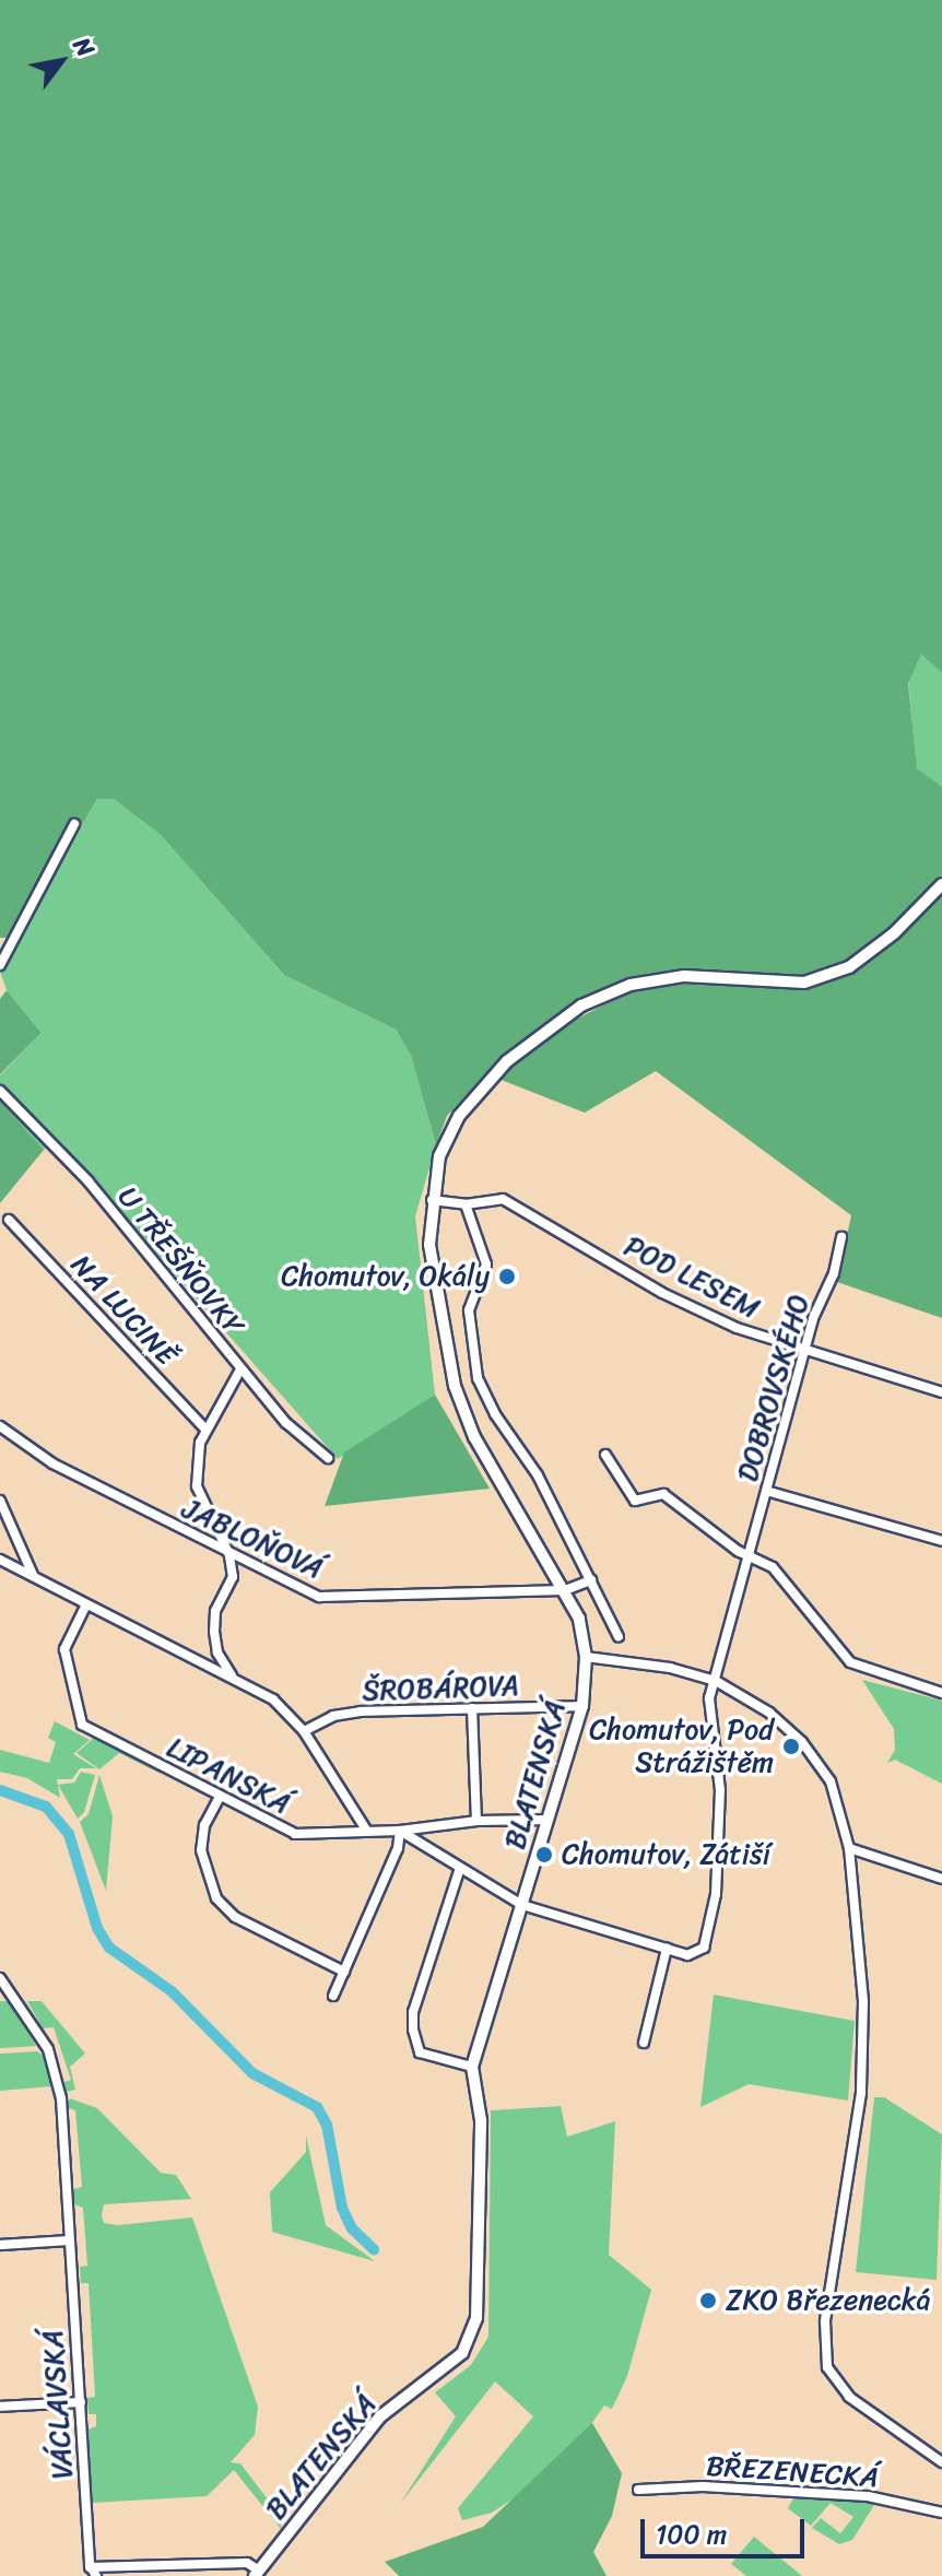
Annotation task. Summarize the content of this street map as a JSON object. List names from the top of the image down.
{
  "streets": {
    "street": [
      "U TŘEŠŇOVKY",
      "POD LESEM",
      "NA LUCINĚ",
      "DOBROVSKÉHO",
      "JABLOŇOVÁ",
      "ŠROBÁROVA",
      "BLATENSKÁ",
      "LIPANSKÁ",
      "VÁCLAVSKÁ",
      "BŘEZENECKÁ"
    ]
  },
  "crossings": [
    ["POD LESEM", "DOBROVSKÉHO"],
    ["POD LESEM", "BLATENSKÁ"],
    ["DOBROVSKÉHO", "BLATENSKÁ"],
    ["JABLOŇOVÁ", "BLATENSKÁ"],
    ["ŠROBÁROVA", "BLATENSKÁ"],
    ["BLATENSKÁ", "LIPANSKÁ"]
  ],
  "places": [
    "Chomutov, Okály",
    "Chomutov, Pod Strážištěm",
    "Chomutov, Zátiší",
    "ZKO Březenecká"
  ],
  "scale_bar": "100 m",
  "north": "top right"
}
